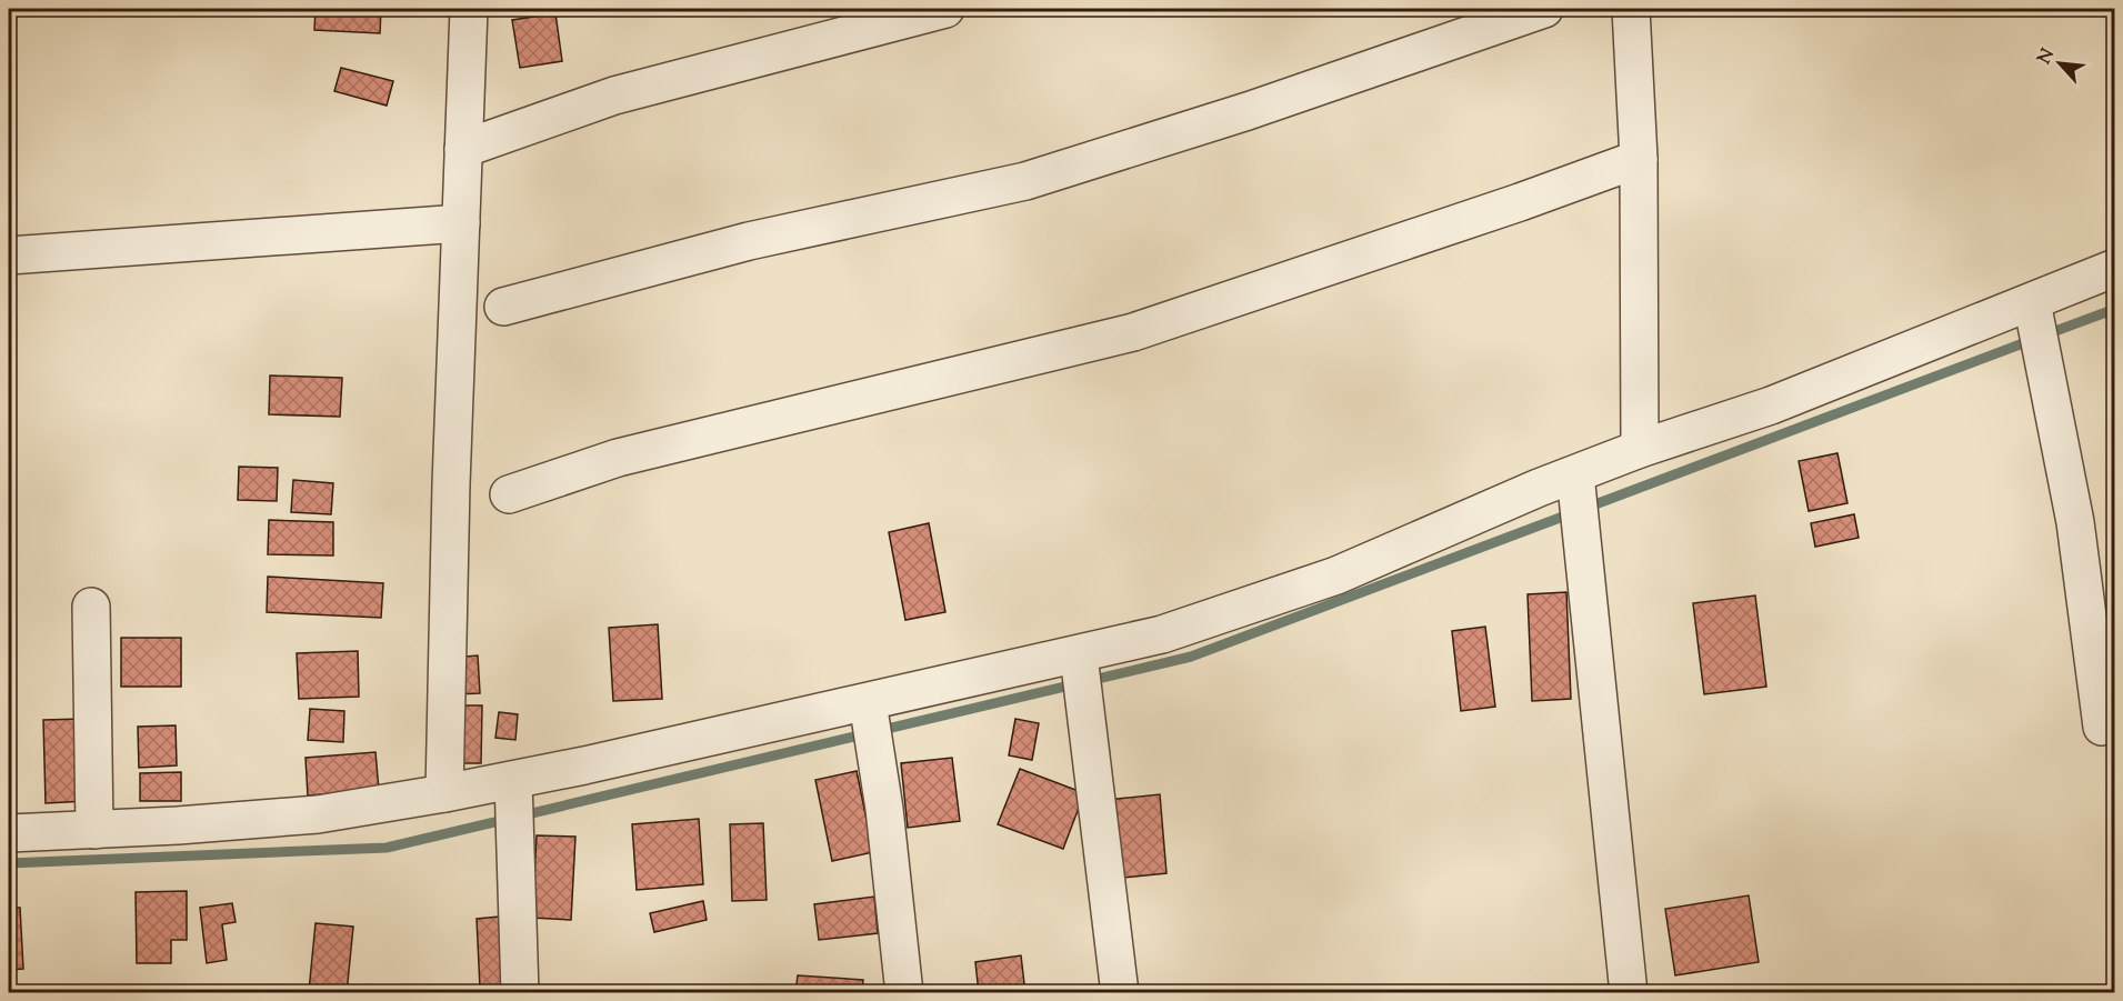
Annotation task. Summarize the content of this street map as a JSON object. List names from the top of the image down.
{
  "north": "top left"
}
